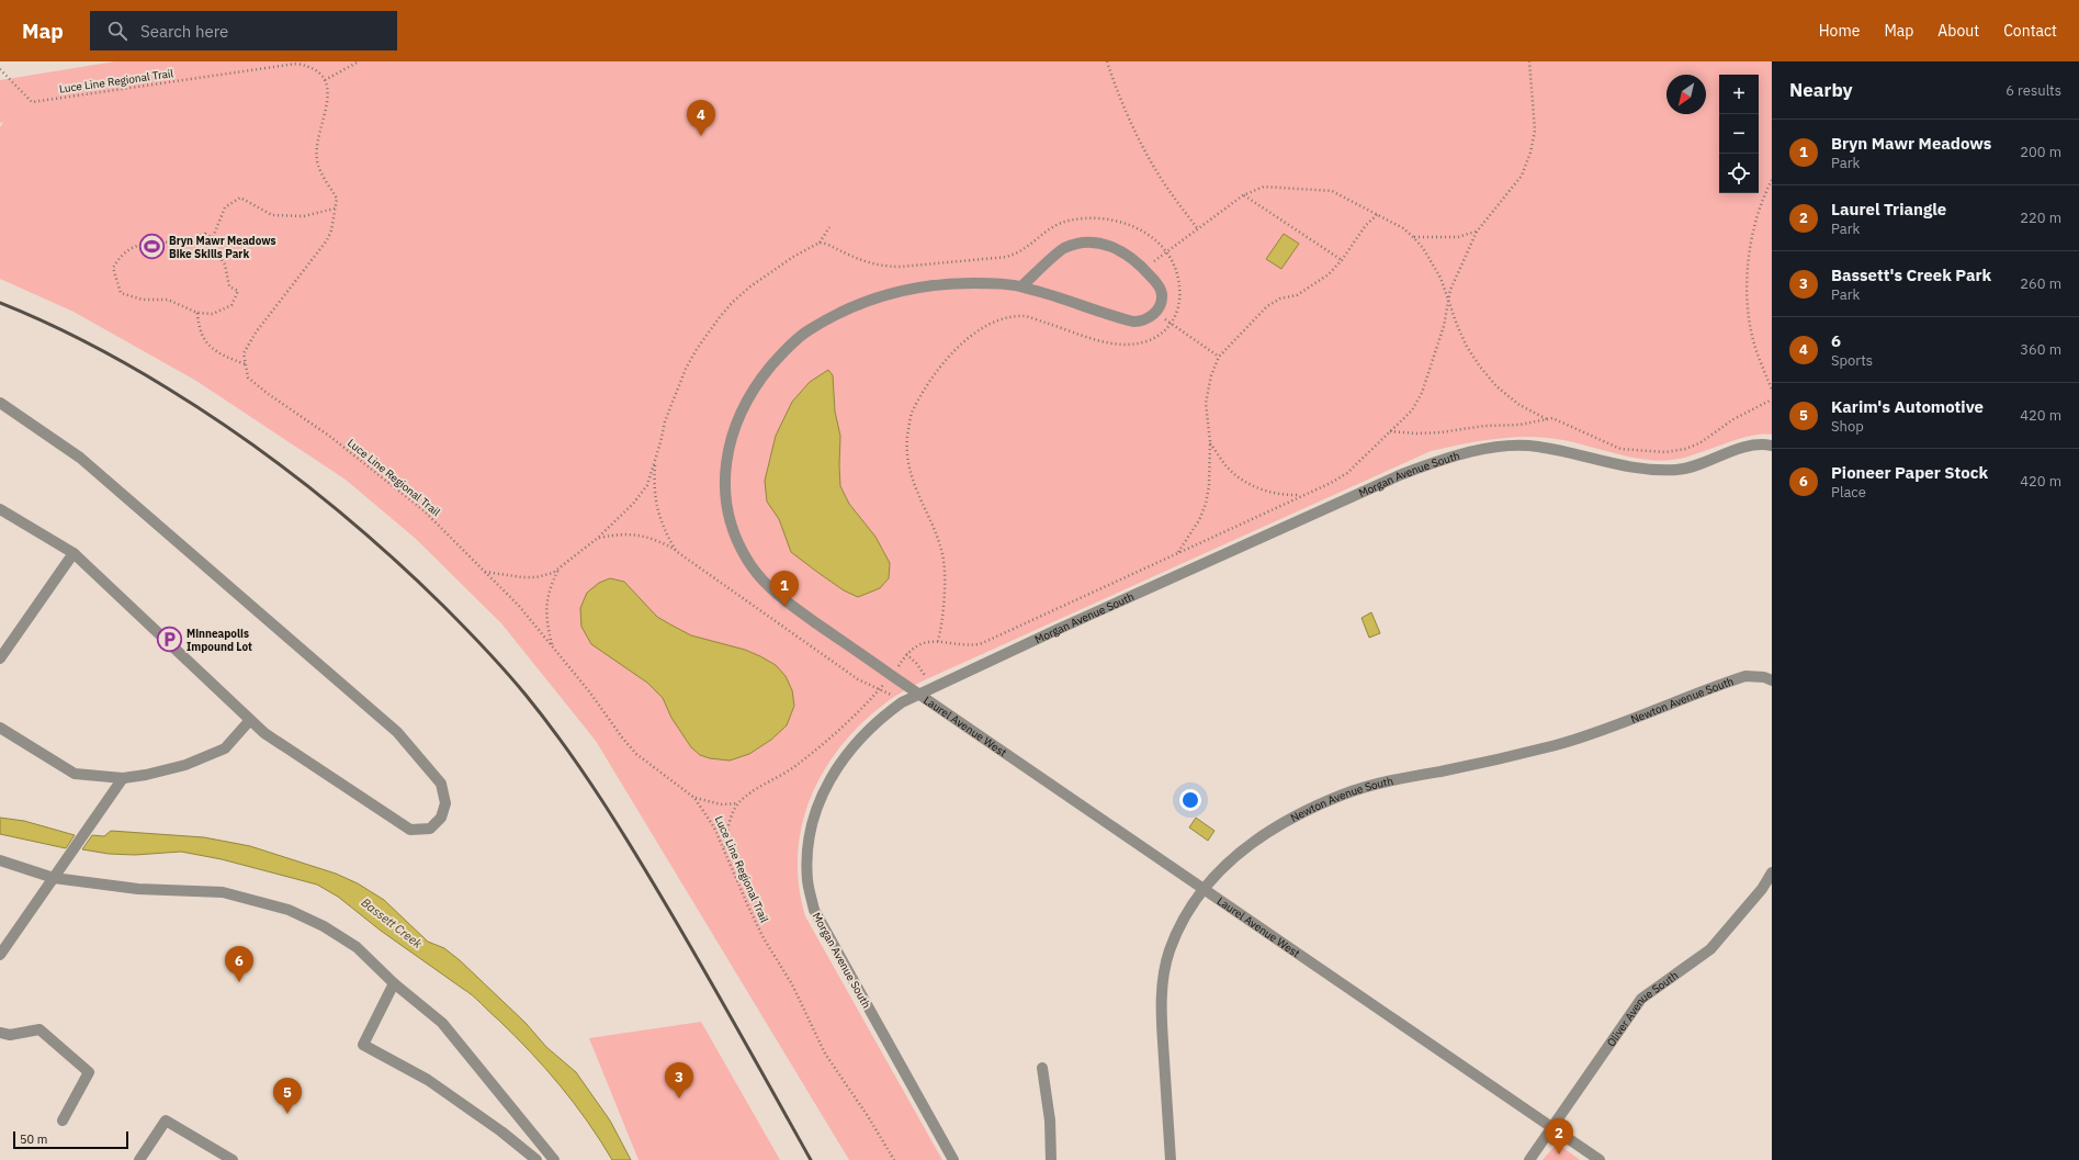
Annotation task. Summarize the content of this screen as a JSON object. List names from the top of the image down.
{
  "streets": {
    "street": [
      "Morgan Avenue South",
      "Newton Avenue South",
      "Laurel Avenue West",
      "Oliver Avenue South"
    ],
    "path": ["Luce Line Regional Trail"]
  },
  "crossings": [
    ["Morgan Avenue South", "Laurel Avenue West"],
    ["Newton Avenue South", "Laurel Avenue West"],
    ["Laurel Avenue West", "Oliver Avenue South"]
  ],
  "water": ["Bassett Creek"],
  "places": {
    "sports": ["Bryn Mawr Meadows Bike Skills Park"],
    "parking": ["Minneapolis Impound Lot"]
  },
  "scale_bar": "50 m",
  "north": "bottom left",
  "page": {
    "header": "Map",
    "search": "Search here",
    "nav": [
      "Home",
      "Map",
      "About",
      "Contact"
    ],
    "heading": ["Nearby", "6 results"],
    "map_buttons": ["+", "−"],
    "pins": [
      "4",
      "1",
      "6",
      "3",
      "5",
      "2"
    ],
    "list": [
      {
        "mark": "1",
        "name": "Bryn Mawr Meadows",
        "note": "Park",
        "value": "200 m"
      },
      {
        "mark": "2",
        "name": "Laurel Triangle",
        "note": "Park",
        "value": "220 m"
      },
      {
        "mark": "3",
        "name": "Bassett's Creek Park",
        "note": "Park",
        "value": "260 m"
      },
      {
        "mark": "4",
        "name": "6",
        "note": "Sports",
        "value": "360 m"
      },
      {
        "mark": "5",
        "name": "Karim's Automotive",
        "note": "Shop",
        "value": "420 m"
      },
      {
        "mark": "6",
        "name": "Pioneer Paper Stock",
        "note": "Place",
        "value": "420 m"
      }
    ],
    "scale": "50 m"
  }
}
